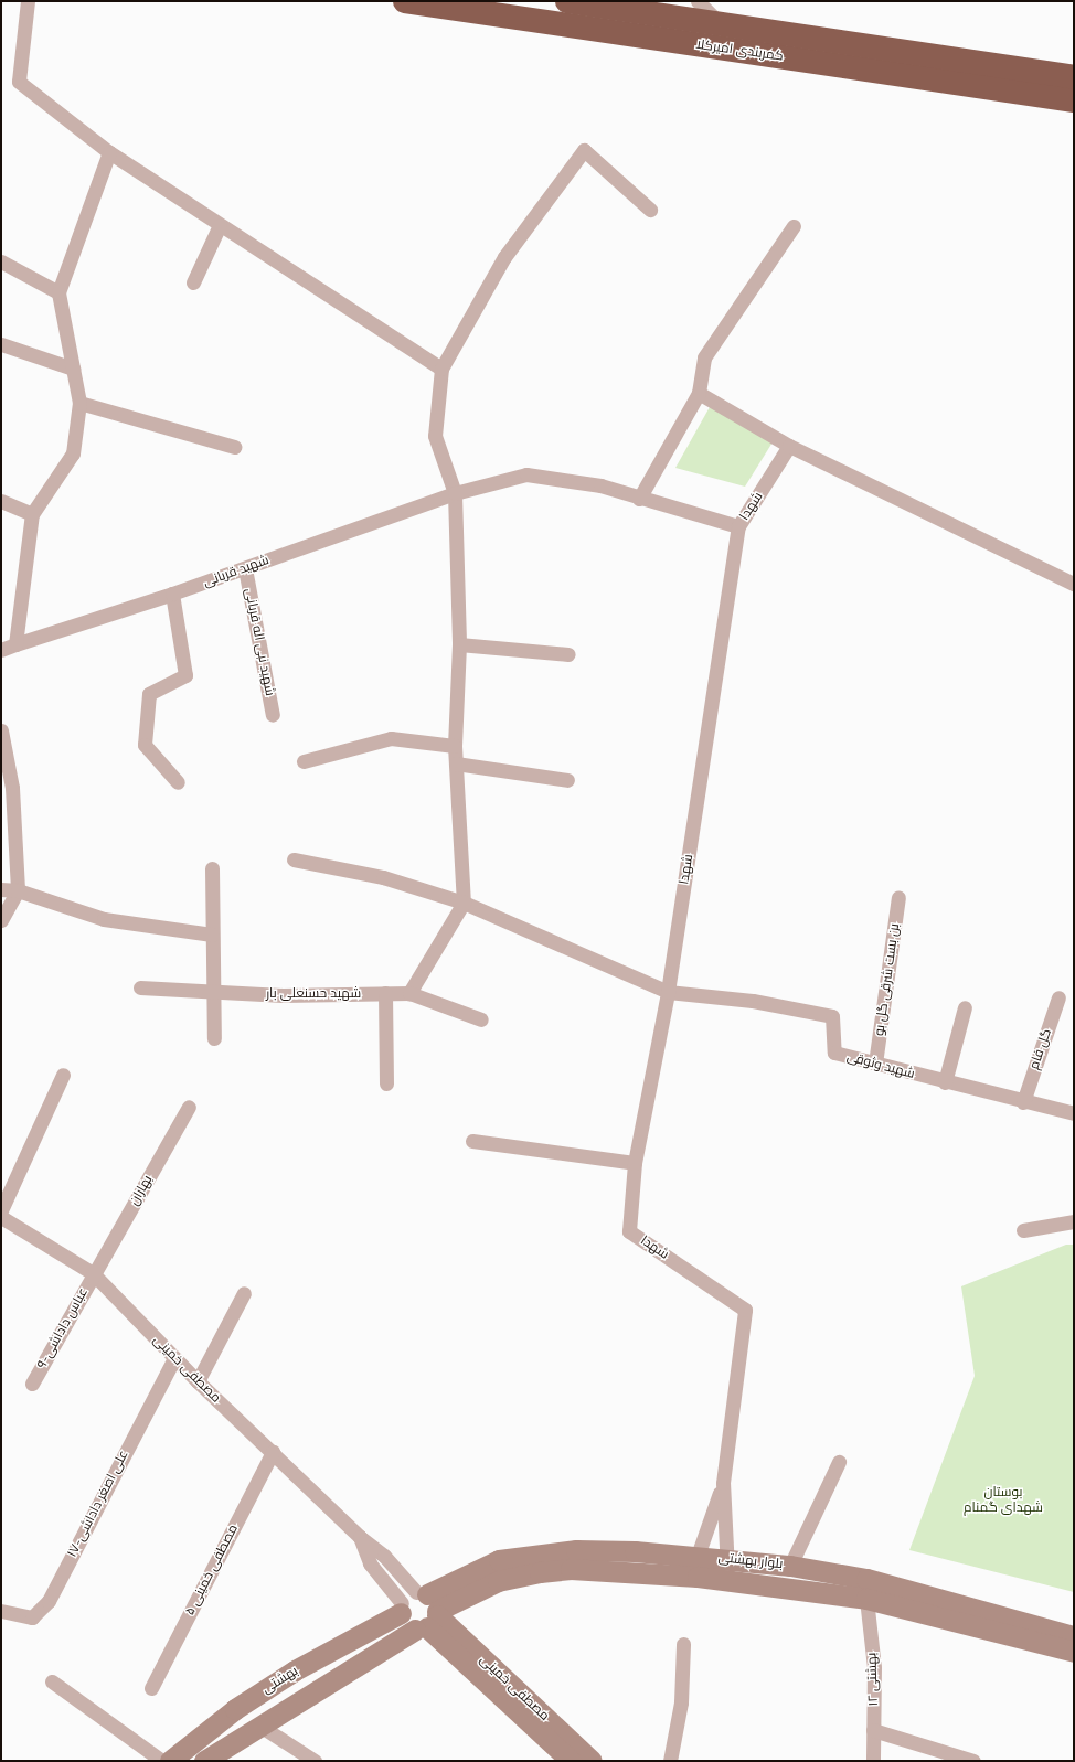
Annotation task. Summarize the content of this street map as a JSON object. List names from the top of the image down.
{
  "streets": {
    "highway": ["کمربندی امیرکلا"],
    "main road": ["مصطفی خمینی", "بلوار بهشتی", "بهشتی"],
    "street": [
      "شهدا",
      "شهید قربانی",
      "شهید نبی اله قربانی",
      "بن بست شرقی گل بو",
      "شهید حسنعلی بار",
      "گل فام",
      "شهید وثوقی",
      "بهاران",
      "عباس داداشی-۹",
      "علی اصغر داداشی-۱۷",
      "مصطفی خمینی ۵",
      "بهشتی ۱۲"
    ]
  },
  "crossings": [
    ["شهدا", "شهید قربانی"],
    ["شهدا", "شهید وثوقی"],
    ["شهدا", "بلوار بهشتی"],
    ["شهید قربانی", "شهید نبی اله قربانی"],
    ["بن بست شرقی گل بو", "شهید وثوقی"],
    ["گل فام", "شهید وثوقی"],
    ["بهاران", "عباس داداشی-۹"],
    ["بهاران", "مصطفی خمینی"],
    ["عباس داداشی-۹", "مصطفی خمینی"],
    ["مصطفی خمینی", "علی اصغر داداشی-۱۷"],
    ["مصطفی خمینی", "بلوار بهشتی"],
    ["مصطفی خمینی", "مصطفی خمینی ۵"],
    ["مصطفی خمینی", "بهشتی"],
    ["بلوار بهشتی", "بهشتی ۱۲"],
    ["بلوار بهشتی", "بهشتی"]
  ],
  "parks": ["بوستان شهدای گمنام"]
}
